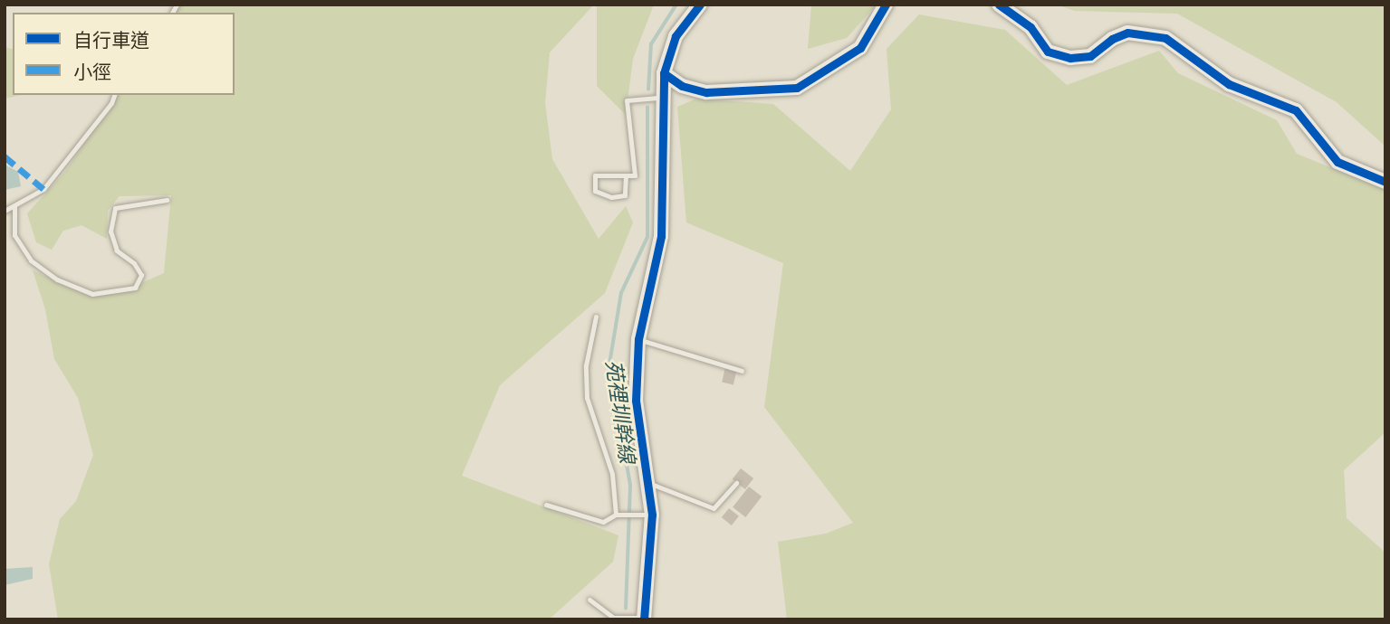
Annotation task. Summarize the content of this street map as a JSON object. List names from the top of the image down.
{
  "water": ["苑裡圳幹線"],
  "legend": ["自行車道", "小徑"]
}
